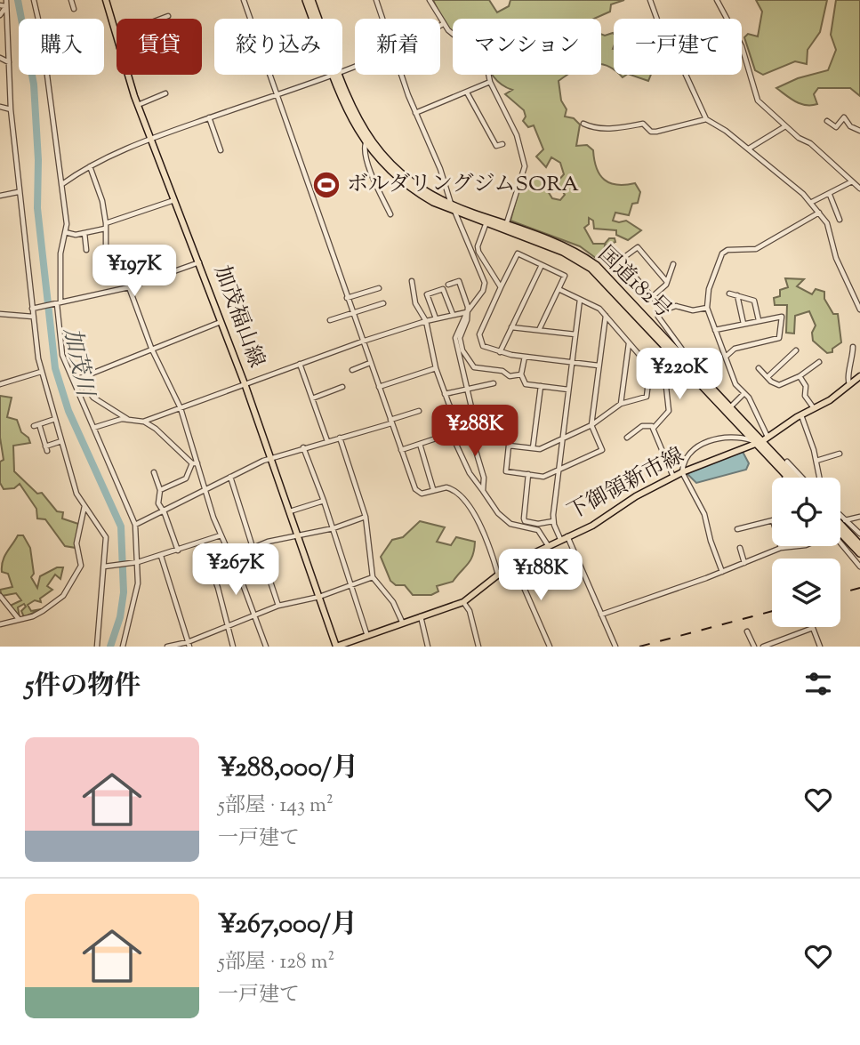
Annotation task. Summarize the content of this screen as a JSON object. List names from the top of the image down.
{
  "streets": {
    "highway": ["国道182号"],
    "main road": ["加茂福山線", "下御領新市線"]
  },
  "crossings": [
    ["国道182号", "下御領新市線"],
    ["加茂福山線", "下御領新市線"]
  ],
  "water": ["加茂川"],
  "places": {
    "sports": ["ボルダリングジムSORA"]
  },
  "page": {
    "chip": [
      "購入",
      "賃貸",
      "絞り込み",
      "新着",
      "マンション",
      "一戸建て"
    ],
    "price": [
      "¥197K",
      "¥220K",
      "¥288K",
      "¥267K",
      "¥188K"
    ],
    "heading": "5件の物件",
    "list": [
      {
        "name": "¥288,000/月",
        "note": "5部屋 · 143 m² · 一戸建て"
      },
      {
        "name": "¥267,000/月",
        "note": "5部屋 · 128 m² · 一戸建て"
      }
    ]
  }
}
